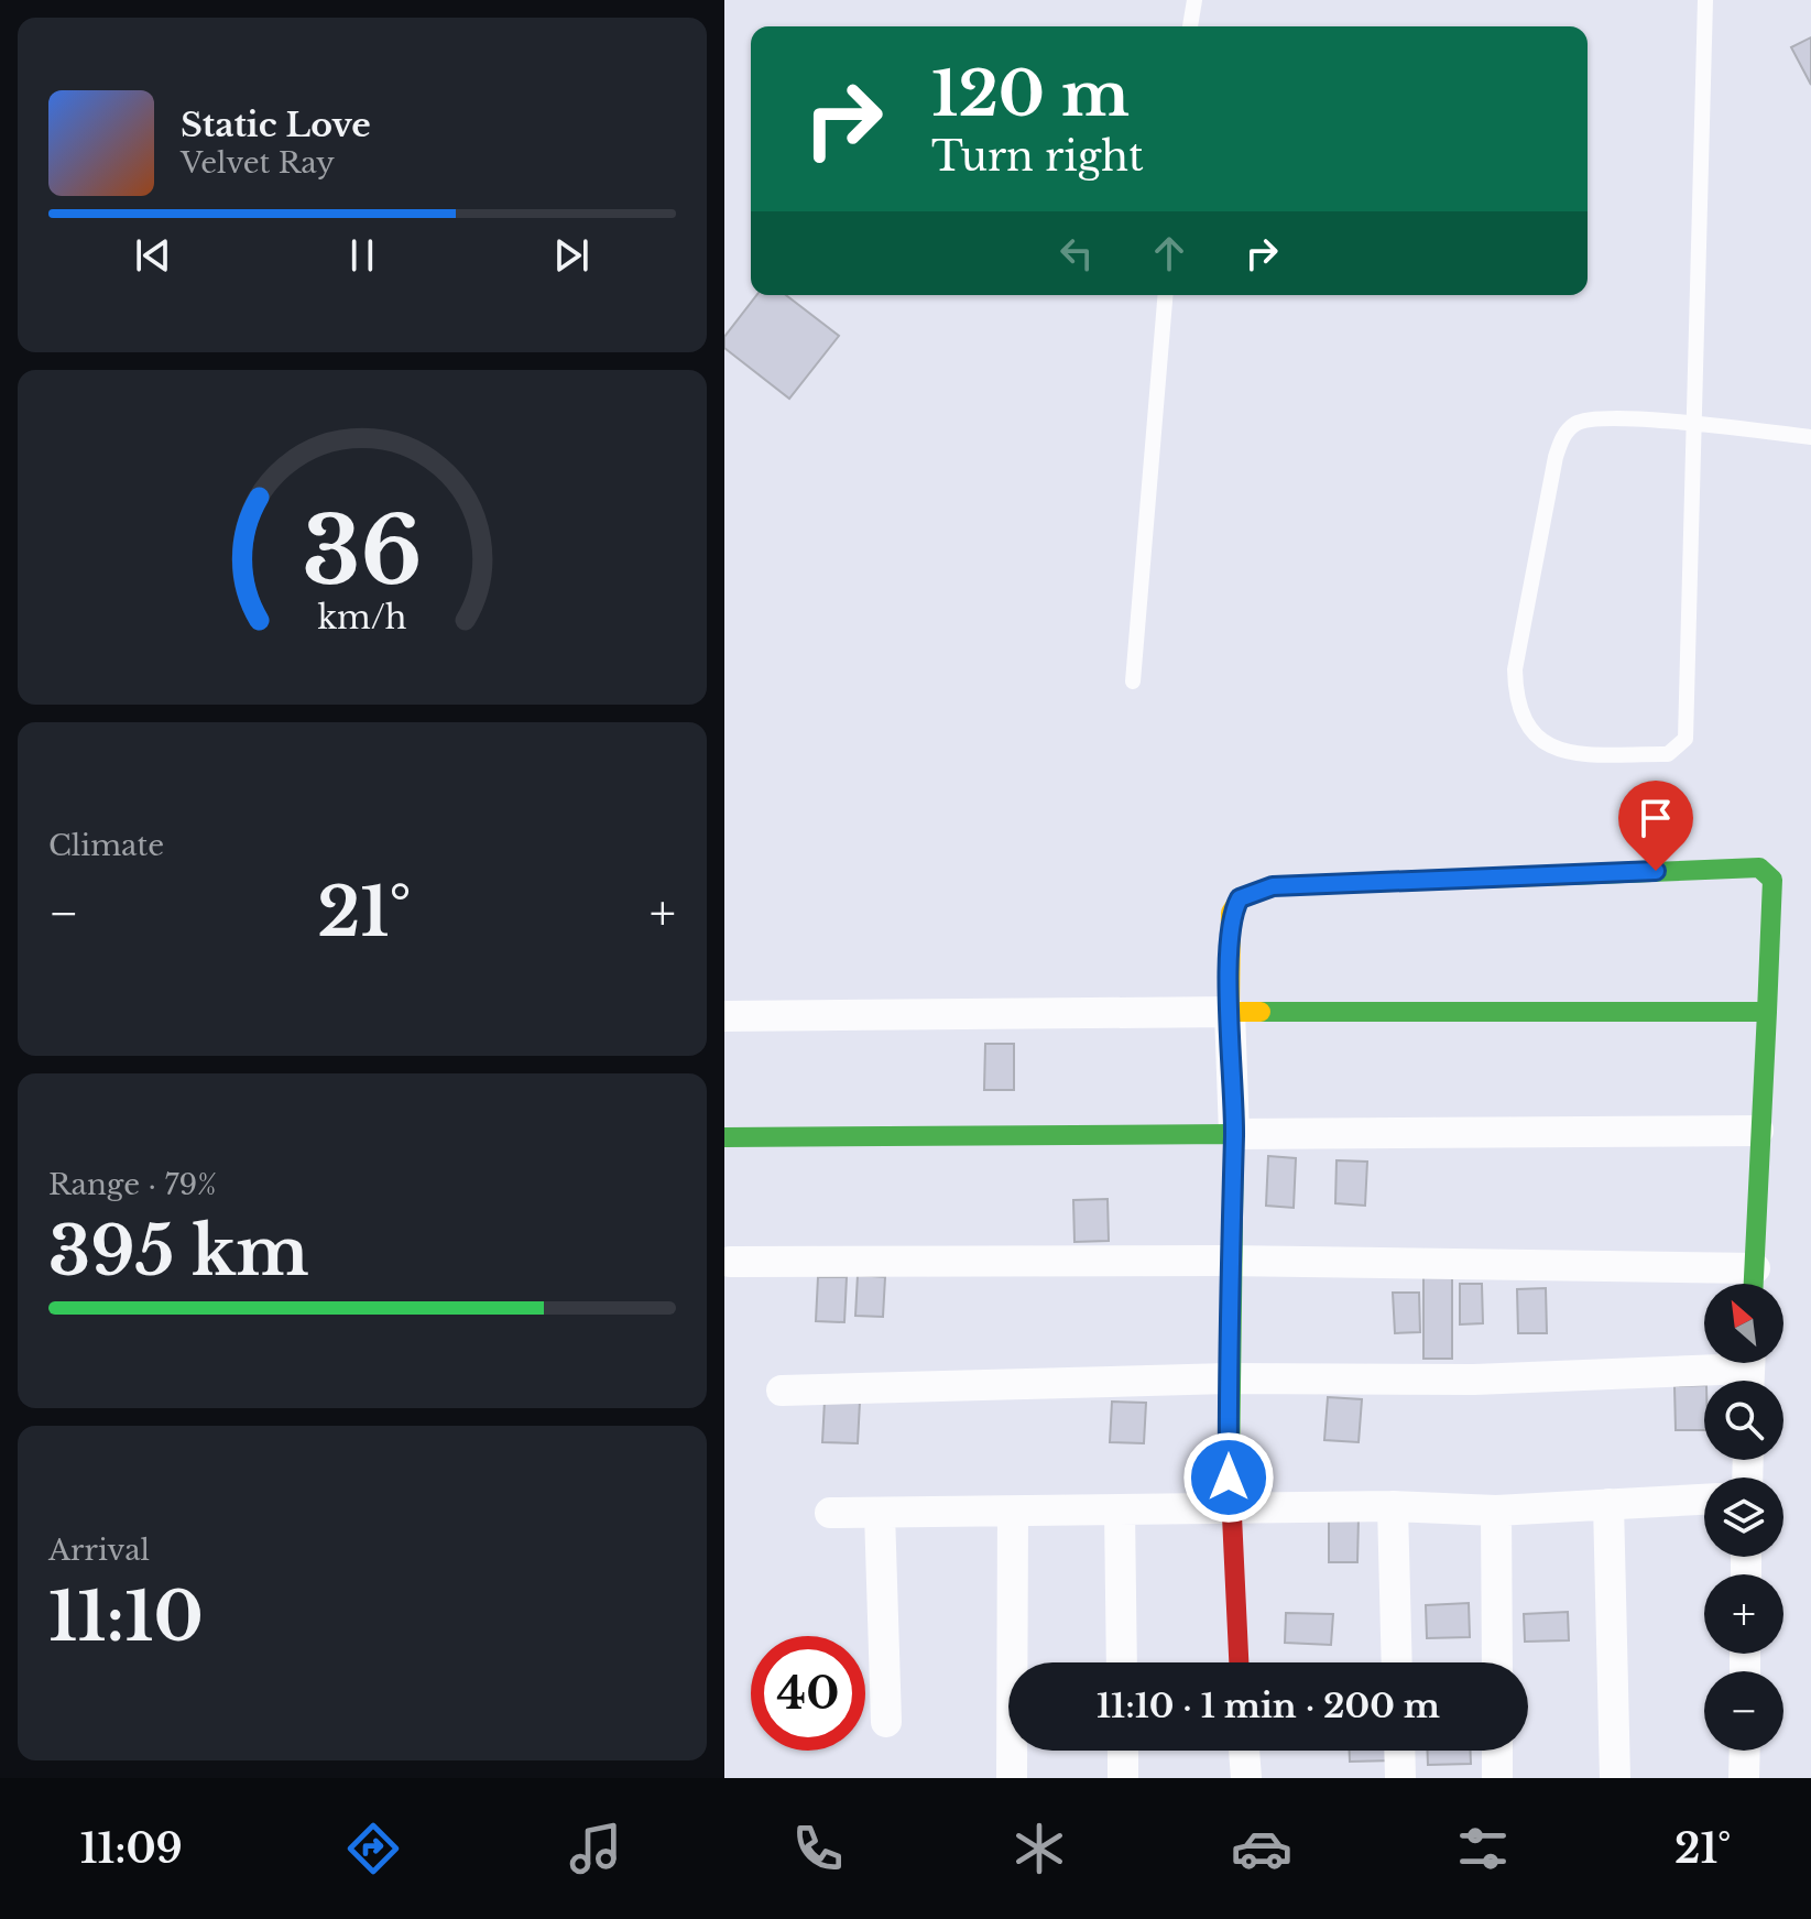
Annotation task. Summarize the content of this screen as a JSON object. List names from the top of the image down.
{
  "north": "top left",
  "page": {
    "turn": ["120 m", "Turn right"],
    "song": ["Static Love", "Velvet Ray"],
    "tile": [
      "Climate",
      ["Range · 79%", "395 km"],
      ["Arrival", "11:10"]
    ],
    "heat": ["−", "21°", "+"],
    "map_buttons": ["+", "−"],
    "limit": "40",
    "trip": "11:10 · 1 min · 200 m",
    "tabs": ["11:09", "21°"],
    "gauge": ["36", "km/h"]
  }
}
